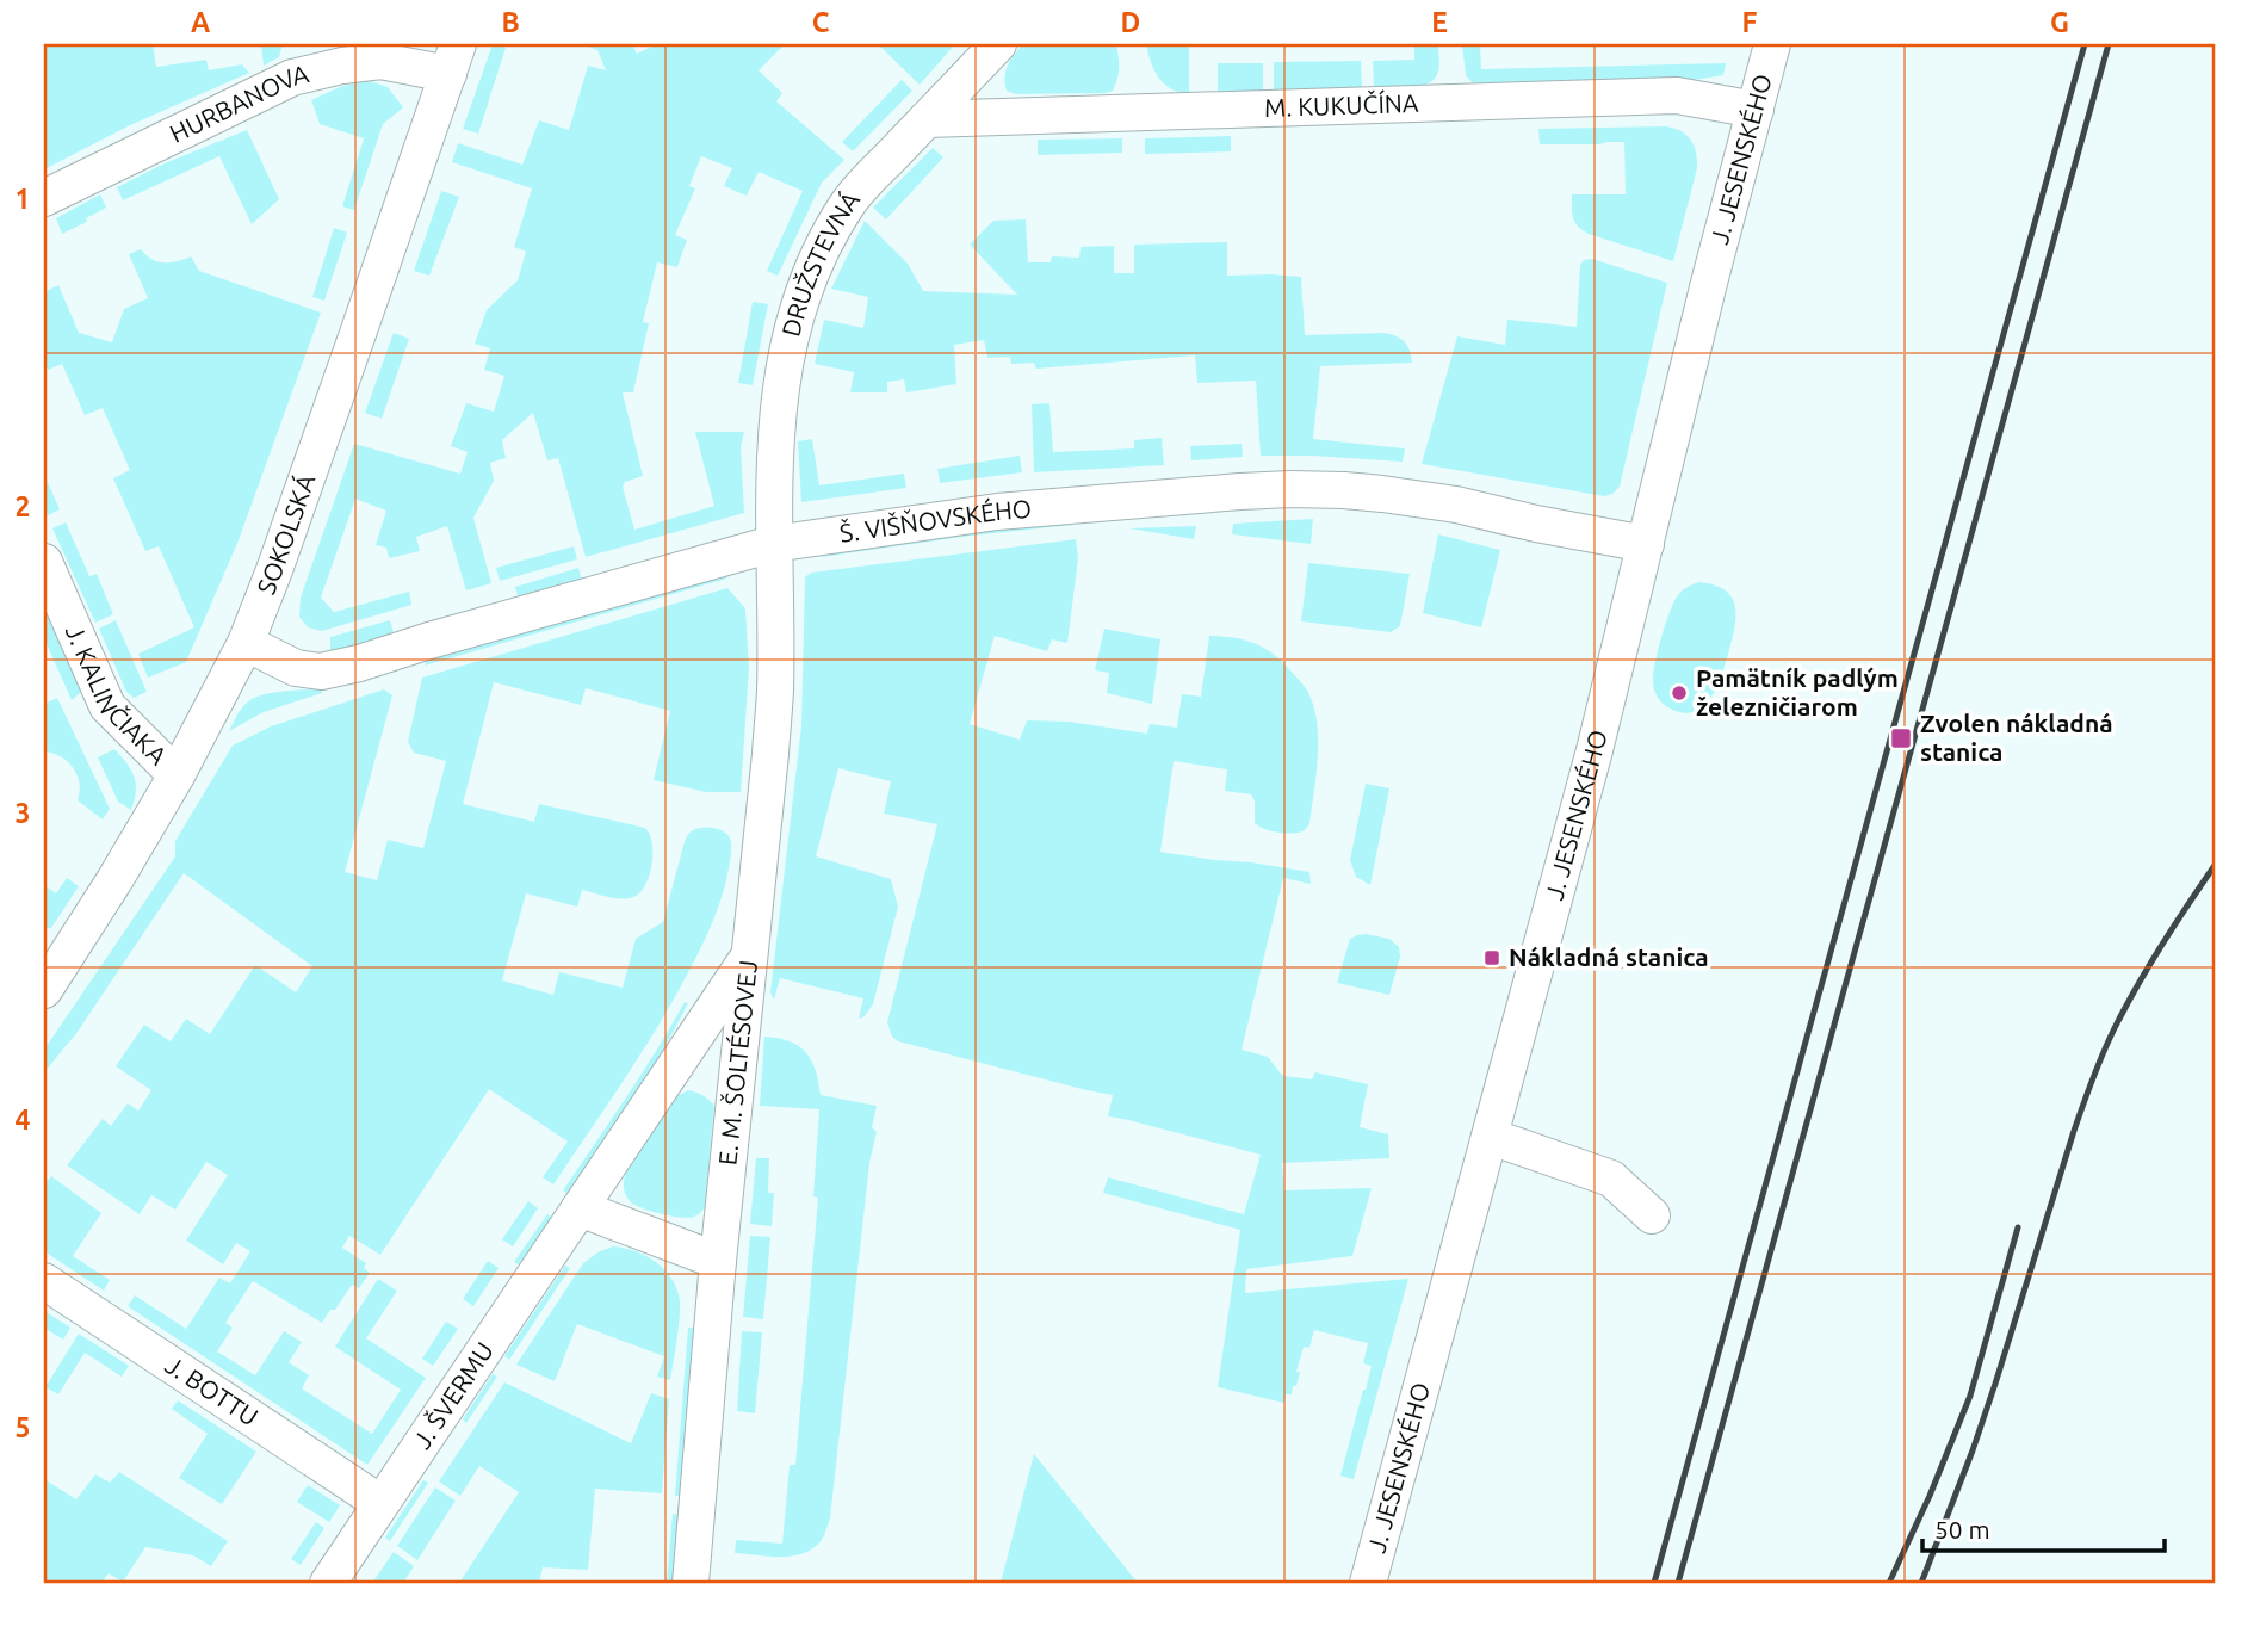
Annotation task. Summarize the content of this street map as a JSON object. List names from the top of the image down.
{
  "streets": {
    "street": [
      "HURBANOVA",
      "M. KUKUČÍNA",
      "J. JESENSKÉHO",
      "DRUŽSTEVNÁ",
      "Š. VIŠŇOVSKÉHO",
      "SOKOLSKÁ",
      "J. KALINČIAKA",
      "E. M. ŠOLTÉSOVEJ",
      "J. BOTTU",
      "J. ŠVERMU"
    ]
  },
  "crossings": [
    ["HURBANOVA", "SOKOLSKÁ"],
    ["M. KUKUČÍNA", "J. JESENSKÉHO"],
    ["M. KUKUČÍNA", "DRUŽSTEVNÁ"],
    ["J. JESENSKÉHO", "Š. VIŠŇOVSKÉHO"],
    ["DRUŽSTEVNÁ", "Š. VIŠŇOVSKÉHO"],
    ["DRUŽSTEVNÁ", "E. M. ŠOLTÉSOVEJ"],
    ["Š. VIŠŇOVSKÉHO", "SOKOLSKÁ"],
    ["Š. VIŠŇOVSKÉHO", "E. M. ŠOLTÉSOVEJ"],
    ["SOKOLSKÁ", "J. KALINČIAKA"],
    ["E. M. ŠOLTÉSOVEJ", "J. ŠVERMU"],
    ["J. BOTTU", "J. ŠVERMU"]
  ],
  "places": {
    "other": ["Pamätník padlým železničiarom"],
    "transit": ["Zvolen nákladná stanica", "Nákladná stanica"]
  },
  "scale_bar": "50 m",
  "grid": {
    "columns": [
      "A",
      "B",
      "C",
      "D",
      "E",
      "F",
      "G"
    ],
    "rows": [
      "1",
      "2",
      "3",
      "4",
      "5"
    ]
  }
}
